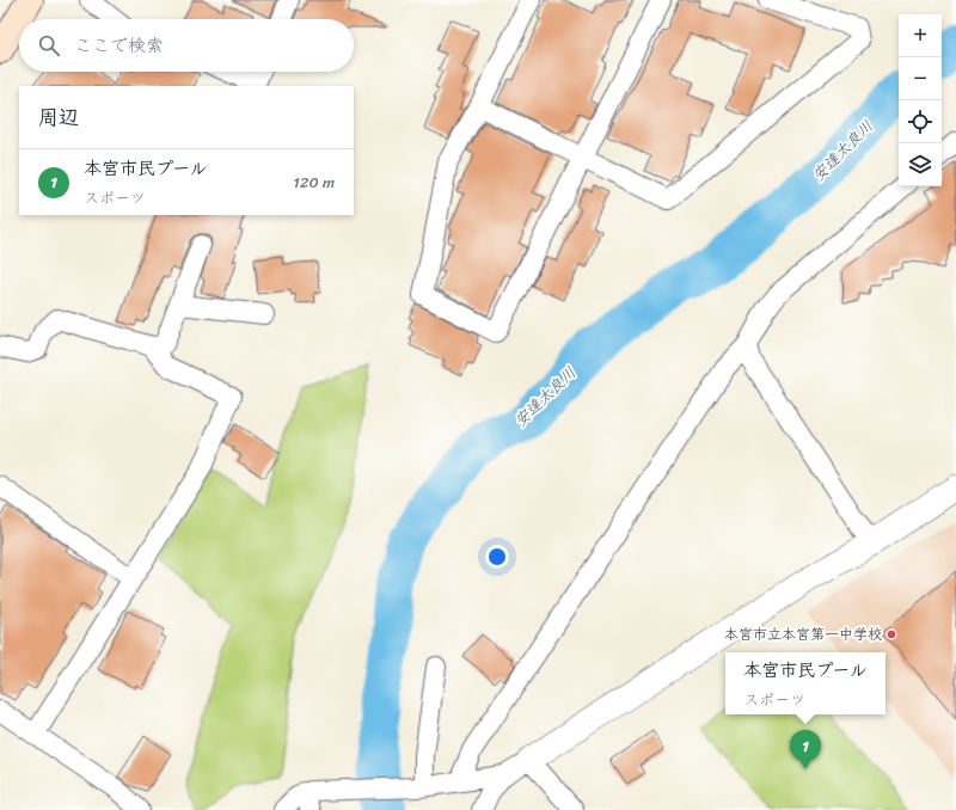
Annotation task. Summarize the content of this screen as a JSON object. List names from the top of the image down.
{
  "water": ["安達太良川"],
  "places": ["本宮市立本宮第一中学校"],
  "page": {
    "map_buttons": ["+", "−"],
    "search": "ここで検索",
    "heading": "周辺",
    "list": [
      {
        "mark": "1",
        "name": "本宮市民プール",
        "note": "スポーツ",
        "value": "120 m"
      }
    ],
    "popup": ["本宮市民プール", "スポーツ"],
    "pins": "1"
  }
}
